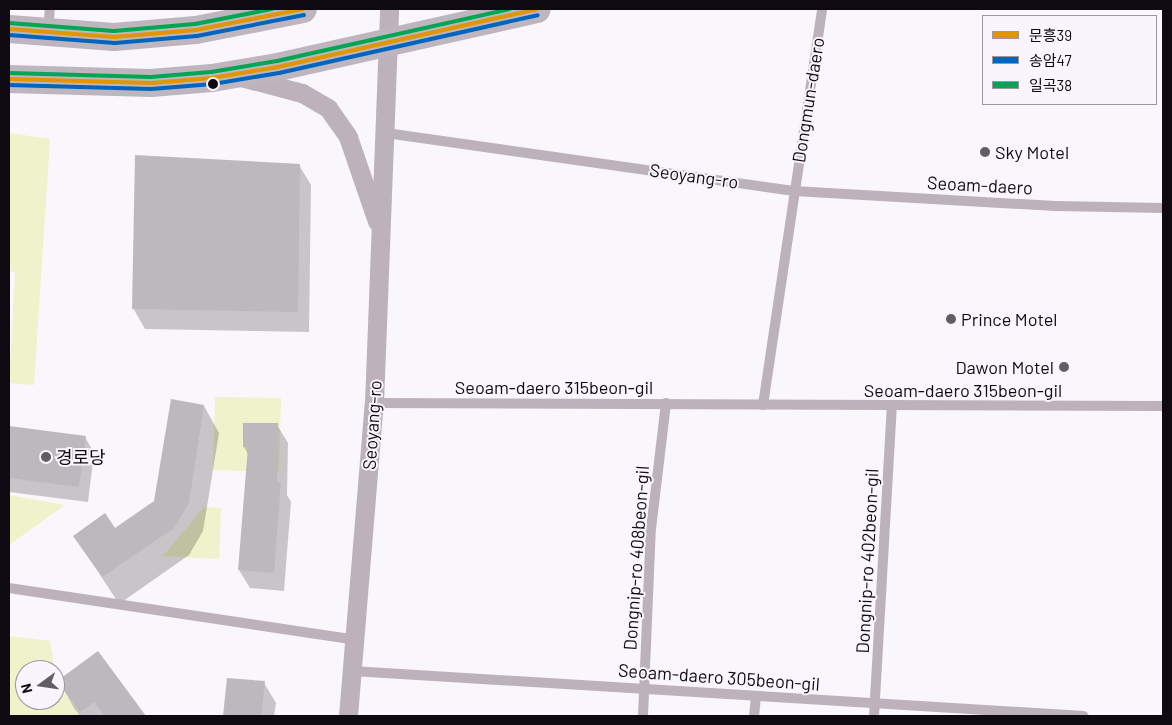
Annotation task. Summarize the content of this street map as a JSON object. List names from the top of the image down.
{
  "streets": {
    "street": ["Seoyang-ro"],
    "lane": [
      "Dongmun-daero",
      "Seoam-daero",
      "Seoam-daero 315beon-gil",
      "Dongnip-ro 408beon-gil",
      "Dongnip-ro 402beon-gil",
      "Seoam-daero 305beon-gil"
    ]
  },
  "crossings": [
    ["Dongmun-daero", "Seoyang-ro"],
    ["Dongmun-daero", "Seoam-daero"],
    ["Seoyang-ro", "Seoam-daero"],
    ["Seoyang-ro", "Seoam-daero 315beon-gil"],
    ["Seoyang-ro", "Seoam-daero 305beon-gil"],
    ["Seoam-daero 315beon-gil", "Dongnip-ro 408beon-gil"],
    ["Seoam-daero 315beon-gil", "Dongnip-ro 402beon-gil"],
    ["Dongnip-ro 408beon-gil", "Seoam-daero 305beon-gil"],
    ["Dongnip-ro 402beon-gil", "Seoam-daero 305beon-gil"]
  ],
  "places": [
    "Sky Motel",
    "Prince Motel",
    "Dawon Motel",
    "경로당"
  ],
  "lines": ["transit line 문흥39", "transit line 일곡38", "transit line 송암47"],
  "legend": ["문흥39", "송암47", "일곡38"],
  "north": "left"
}
